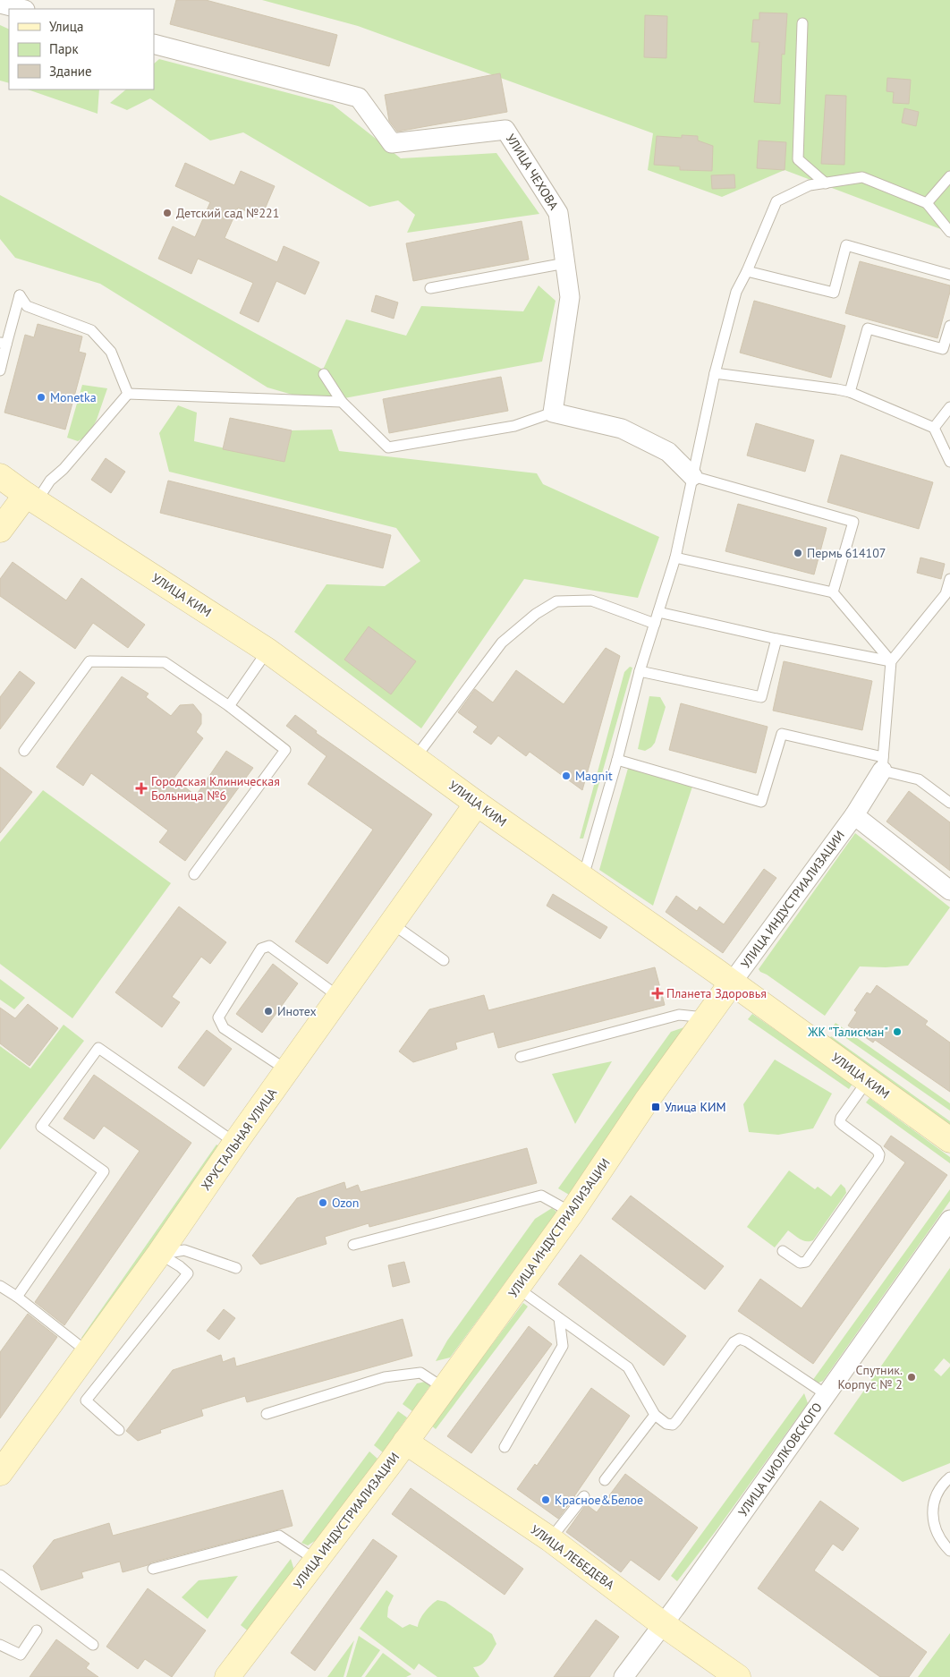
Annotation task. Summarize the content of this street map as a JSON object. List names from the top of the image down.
{
  "streets": {
    "street": [
      "УЛИЦА ЧЕХОВА",
      "УЛИЦА КИМ",
      "УЛИЦА ИНДУСТРИАЛИЗАЦИИ",
      "ХРУСТАЛЬНАЯ УЛИЦА",
      "УЛИЦА ЦИОЛКОВСКОГО",
      "УЛИЦА ЛЕБЕДЕВА"
    ]
  },
  "crossings": [
    ["УЛИЦА КИМ", "УЛИЦА ИНДУСТРИАЛИЗАЦИИ"],
    ["УЛИЦА КИМ", "ХРУСТАЛЬНАЯ УЛИЦА"],
    ["УЛИЦА ИНДУСТРИАЛИЗАЦИИ", "УЛИЦА ЛЕБЕДЕВА"],
    ["УЛИЦА ЦИОЛКОВСКОГО", "УЛИЦА ЛЕБЕДЕВА"]
  ],
  "places": {
    "other": [
      "Детский сад №221",
      "Monetka",
      "Пермь 614107",
      "Magnit",
      "Инотех",
      "ЖК \"Талисман\"",
      "Ozon",
      "Спутник. Корпус № 2",
      "Красное&Белое"
    ],
    "health": ["Городская Клиническая Больница №6", "Планета Здоровья"],
    "transit": ["Улица КИМ"]
  },
  "legend": ["Улица", "Парк", "Здание"]
}
